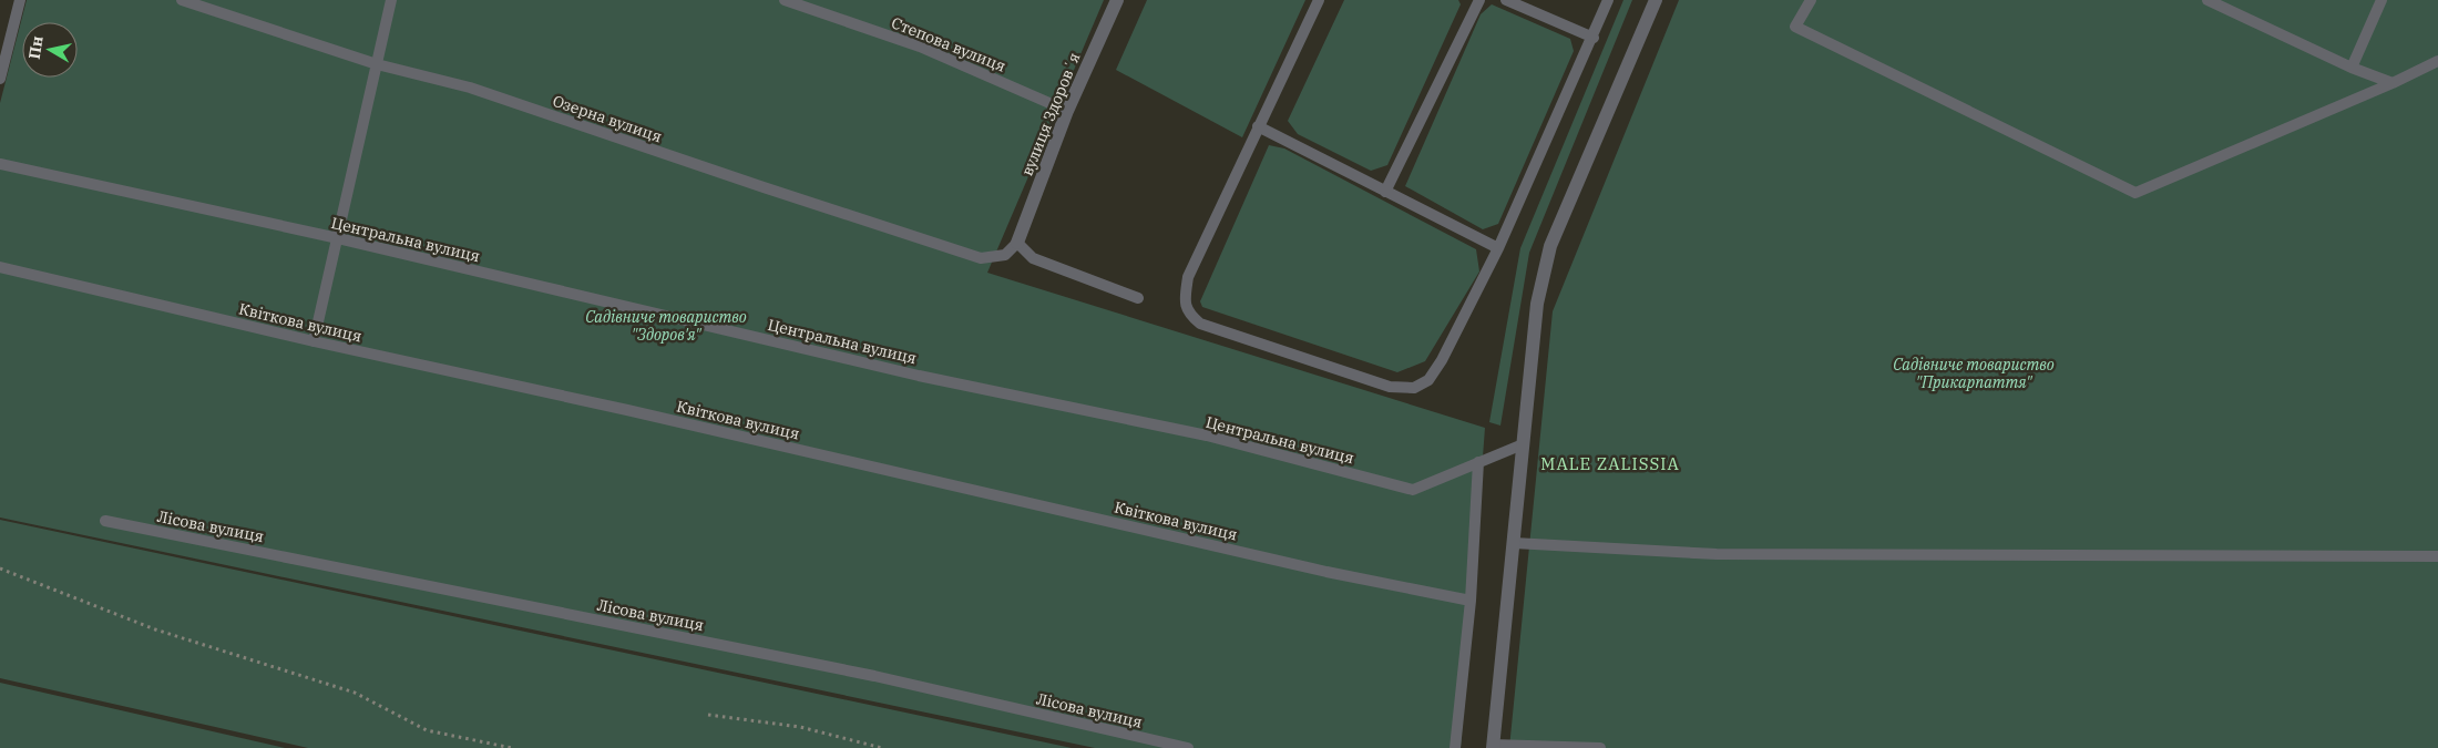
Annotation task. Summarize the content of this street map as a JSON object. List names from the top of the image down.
{
  "streets": {
    "street": ["вулиця Здоровʼя"],
    "lane": [
      "Степова вулиця",
      "Озерна вулиця",
      "Центральна вулиця",
      "Квіткова вулиця",
      "Лісова вулиця"
    ]
  },
  "crossings": [
    ["Степова вулиця", "вулиця Здоровʼя"],
    ["вулиця Здоровʼя", "Озерна вулиця"]
  ],
  "districts": ["MALE ZALISSIA"],
  "parks": ["Садівниче товариство \"Здоров'я\"", "Садівниче товариство \"Прикарпаття\""],
  "north": "left"
}
